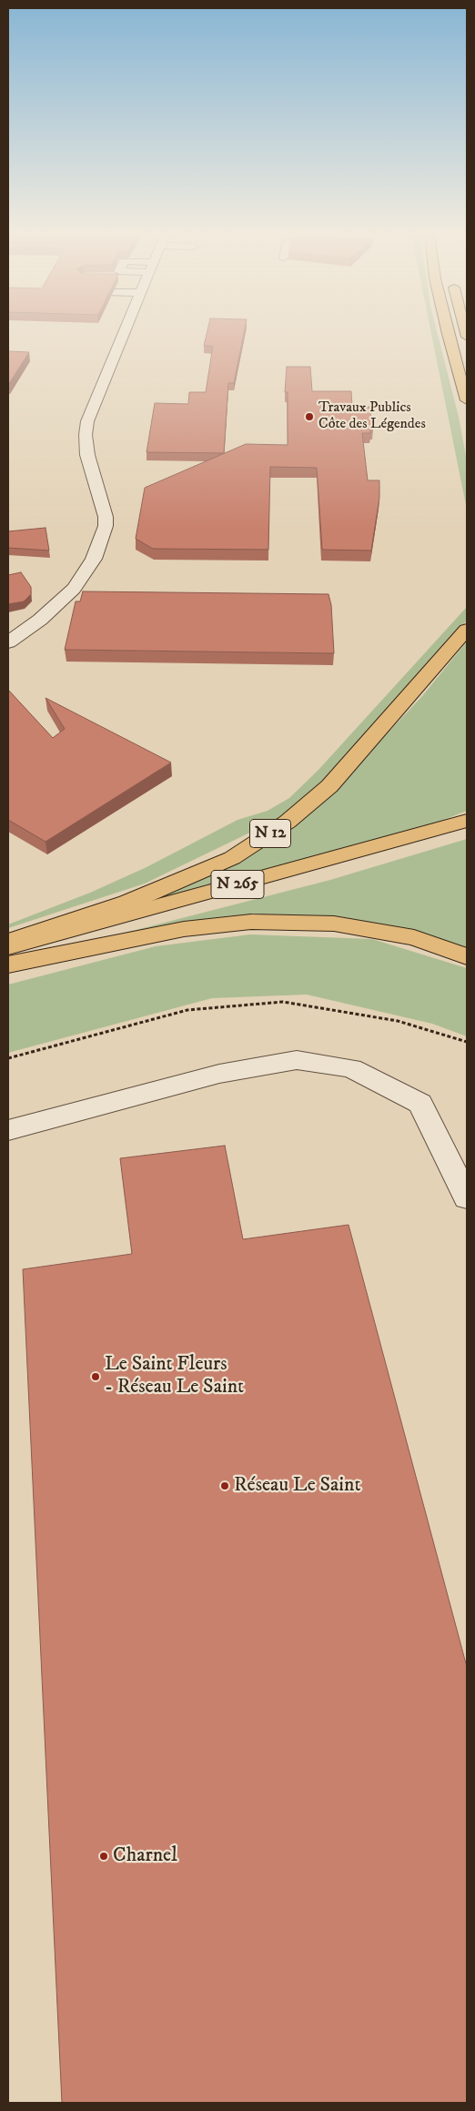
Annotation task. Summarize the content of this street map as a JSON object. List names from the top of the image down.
{
  "streets": {
    "main road": ["N 12", "N 265"]
  },
  "places": [
    "Travaux Publics Côte des Légendes",
    "Le Saint Fleurs - Réseau Le Saint",
    "Réseau Le Saint",
    "Charnel"
  ]
}
